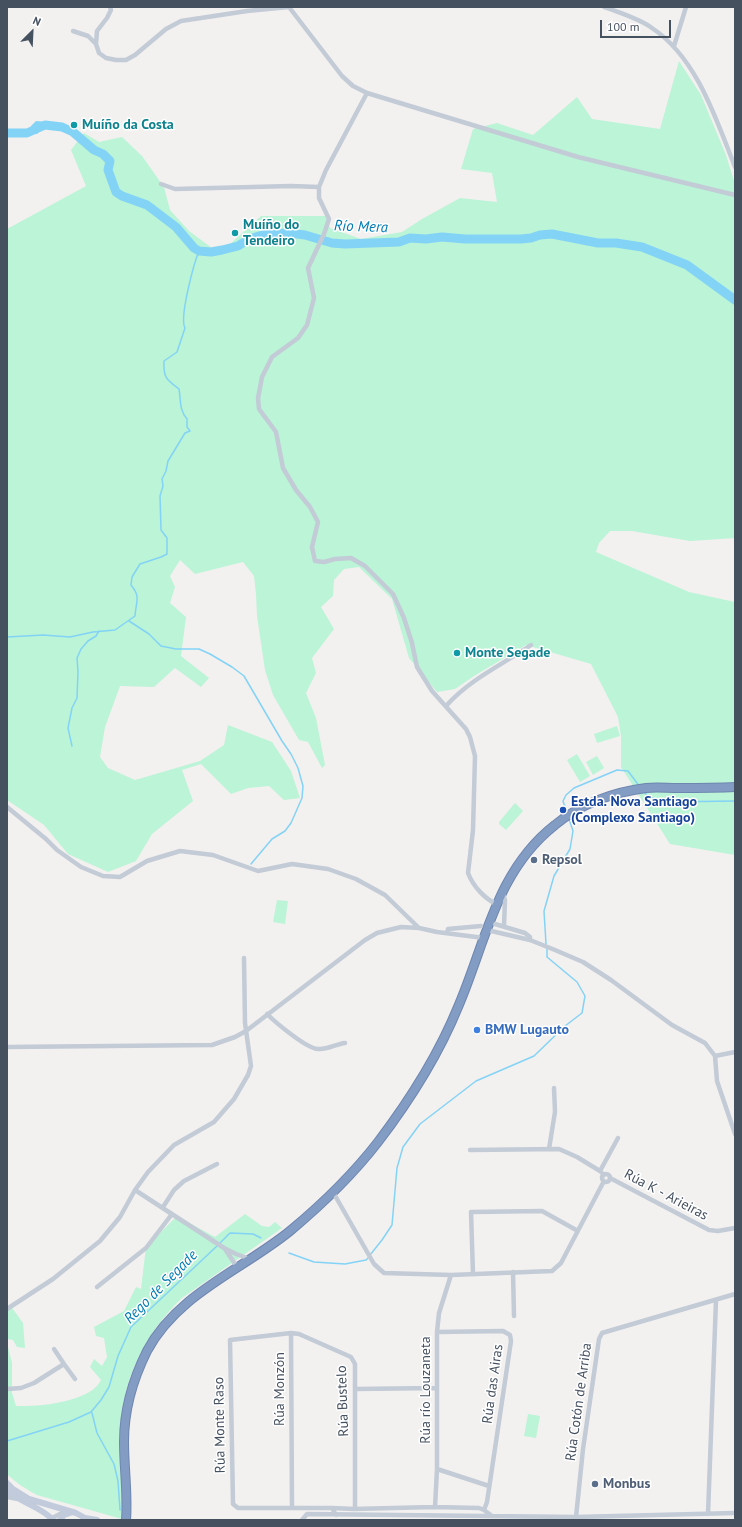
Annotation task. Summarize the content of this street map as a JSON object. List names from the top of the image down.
{
  "streets": {
    "street": [
      "Rúa K - Arieiras",
      "Rúa das Airas",
      "Rúa Monzón",
      "Rúa río Louzaneta",
      "Rúa Bustelo",
      "Rúa Cotón de Arriba",
      "Rúa Monte Raso"
    ]
  },
  "crossings": [
    ["Rúa das Airas", "Rúa río Louzaneta"],
    ["Rúa Monzón", "Rúa Bustelo"],
    ["Rúa Monzón", "Rúa Monte Raso"]
  ],
  "water": ["Río Mera", "Rego de Segade"],
  "places": [
    "Muíño da Costa",
    "Muíño do Tendeiro",
    "Monte Segade",
    "Estda. Nova Santiago (Complexo Santiago)",
    "Repsol",
    "BMW Lugauto",
    "Monbus"
  ],
  "scale_bar": "100 m",
  "north": "top right"
}
